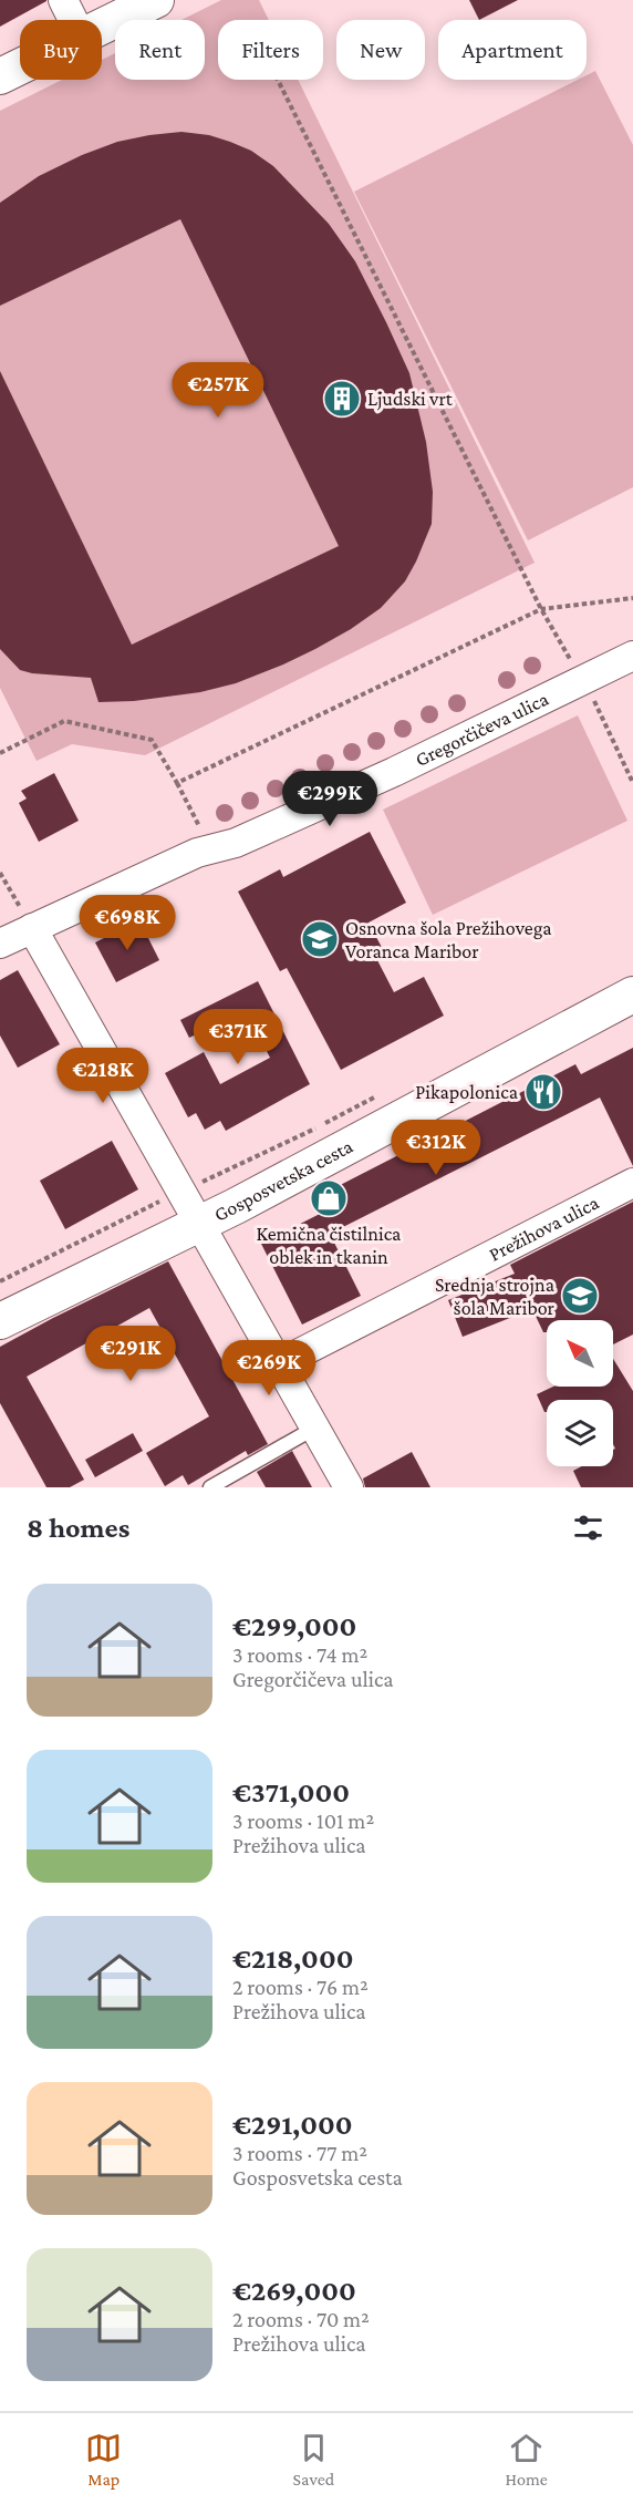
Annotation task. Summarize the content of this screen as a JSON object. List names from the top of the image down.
{
  "streets": {
    "street": ["Gregorčičeva ulica", "Gosposvetska cesta", "Prežihova ulica"]
  },
  "places": {
    "building": ["Ljudski vrt"],
    "school or university": ["Osnovna šola Prežihovega Voranca Maribor", "Srednja strojna šola Maribor"],
    "restaurant": ["Pikapolonica"],
    "shop": ["Kemična čistilnica oblek in tkanin"]
  },
  "north": "top left",
  "page": {
    "chip": [
      "Buy",
      "Rent",
      "Filters",
      "New",
      "Apartment"
    ],
    "price": [
      "€257K",
      "€299K",
      "€698K",
      "€371K",
      "€218K",
      "€312K",
      "€291K",
      "€269K"
    ],
    "heading": "8 homes",
    "list": [
      {
        "name": "€299,000",
        "note": "3 rooms · 74 m² · Gregorčičeva ulica"
      },
      {
        "name": "€371,000",
        "note": "3 rooms · 101 m² · Prežihova ulica"
      },
      {
        "name": "€218,000",
        "note": "2 rooms · 76 m² · Prežihova ulica"
      },
      {
        "name": "€291,000",
        "note": "3 rooms · 77 m² · Gosposvetska cesta"
      },
      {
        "name": "€269,000",
        "note": "2 rooms · 70 m² · Prežihova ulica"
      }
    ],
    "tabs": ["Map", "Saved", "Home"]
  }
}
